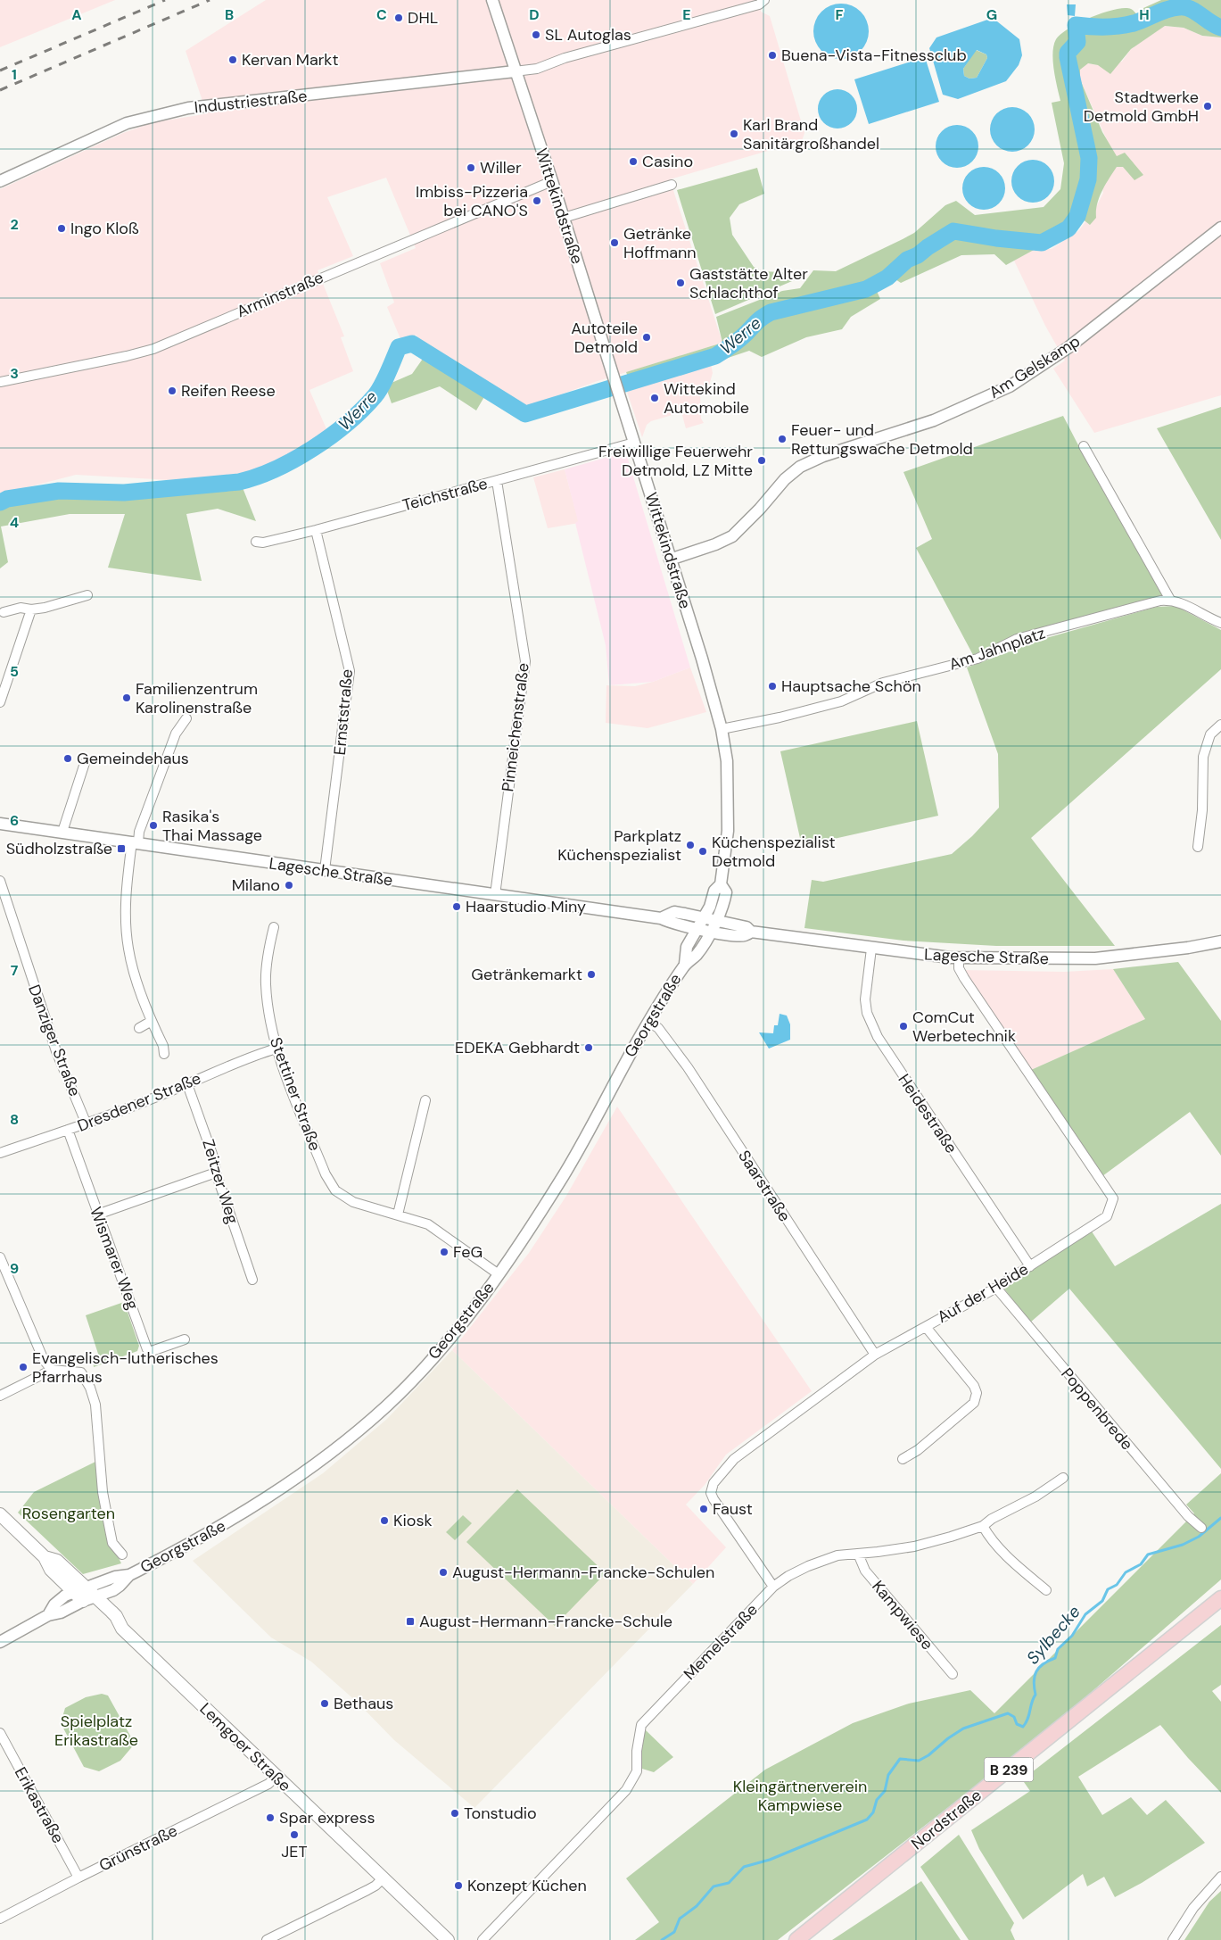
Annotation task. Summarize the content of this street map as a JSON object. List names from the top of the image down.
{
  "streets": {
    "main road": ["Lemgoer Straße", "B 239", "Nordstraße"],
    "street": [
      "Industriestraße",
      "Wittekindstraße",
      "Arminstraße",
      "Am Gelskamp",
      "Teichstraße",
      "Am Jahnplatz",
      "Ernststraße",
      "Pinneichenstraße",
      "Lagesche Straße",
      "Georgstraße",
      "Danziger Straße",
      "Stettiner Straße",
      "Dresdener Straße",
      "Heidestraße",
      "Zeitzer Weg",
      "Saarstraße",
      "Wismarer Weg",
      "Auf der Heide",
      "Poppenbrede",
      "Kampwiese",
      "Memelstraße",
      "Erikastraße",
      "Grünstraße"
    ]
  },
  "crossings": [
    ["Industriestraße", "Wittekindstraße"],
    ["Wittekindstraße", "Arminstraße"],
    ["Wittekindstraße", "Am Gelskamp"],
    ["Wittekindstraße", "Teichstraße"],
    ["Wittekindstraße", "Am Jahnplatz"],
    ["Wittekindstraße", "Lagesche Straße"],
    ["Wittekindstraße", "Georgstraße"],
    ["Teichstraße", "Ernststraße"],
    ["Teichstraße", "Pinneichenstraße"],
    ["Ernststraße", "Lagesche Straße"],
    ["Pinneichenstraße", "Lagesche Straße"],
    ["Lagesche Straße", "Georgstraße"],
    ["Lagesche Straße", "Heidestraße"],
    ["Lagesche Straße", "Auf der Heide"],
    ["Georgstraße", "Stettiner Straße"],
    ["Georgstraße", "Saarstraße"],
    ["Georgstraße", "Lemgoer Straße"],
    ["Danziger Straße", "Dresdener Straße"],
    ["Stettiner Straße", "Dresdener Straße"],
    ["Dresdener Straße", "Zeitzer Weg"],
    ["Dresdener Straße", "Wismarer Weg"],
    ["Heidestraße", "Auf der Heide"],
    ["Saarstraße", "Auf der Heide"],
    ["Auf der Heide", "Poppenbrede"],
    ["Auf der Heide", "Memelstraße"],
    ["Kampwiese", "Memelstraße"],
    ["Lemgoer Straße", "Grünstraße"],
    ["Erikastraße", "Grünstraße"]
  ],
  "water": ["Werre", "Sylbecke"],
  "parks": ["Rosengarten", "Spielplatz Erikastraße", "Kleingärtnerverein Kampwiese"],
  "places": {
    "other": [
      "DHL",
      "SL Autoglas",
      "Buena-Vista-Fitnessclub",
      "Kervan Markt",
      "Stadtwerke Detmold GmbH",
      "Karl Brand Sanitärgroßhandel",
      "Casino",
      "Willer",
      "Imbiss-Pizzeria bei CANO'S",
      "Ingo Kloß",
      "Getränke Hoffmann",
      "Gaststätte Alter Schlachthof",
      "Autoteile Detmold",
      "Reifen Reese",
      "Wittekind Automobile",
      "Feuer- und Rettungswache Detmold",
      "Freiwillige Feuerwehr Detmold, LZ Mitte",
      "Hauptsache Schön",
      "Familienzentrum Karolinenstraße",
      "Gemeindehaus",
      "Rasika's Thai Massage",
      "Parkplatz Küchenspezialist",
      "Küchenspezialist Detmold",
      "Milano",
      "Haarstudio Miny",
      "Getränkemarkt",
      "ComCut Werbetechnik",
      "EDEKA Gebhardt",
      "FeG",
      "Evangelisch-lutherisches Pfarrhaus",
      "Faust",
      "Kiosk",
      "August-Hermann-Francke-Schulen",
      "Bethaus",
      "Tonstudio",
      "Spar express",
      "JET",
      "Konzept Küchen"
    ],
    "transit": ["Südholzstraße", "August-Hermann-Francke-Schule"]
  },
  "grid": {
    "columns": [
      "A",
      "B",
      "C",
      "D",
      "E",
      "F",
      "G",
      "H"
    ],
    "rows": [
      "1",
      "2",
      "3",
      "4",
      "5",
      "6",
      "7",
      "8",
      "9"
    ]
  }
}
